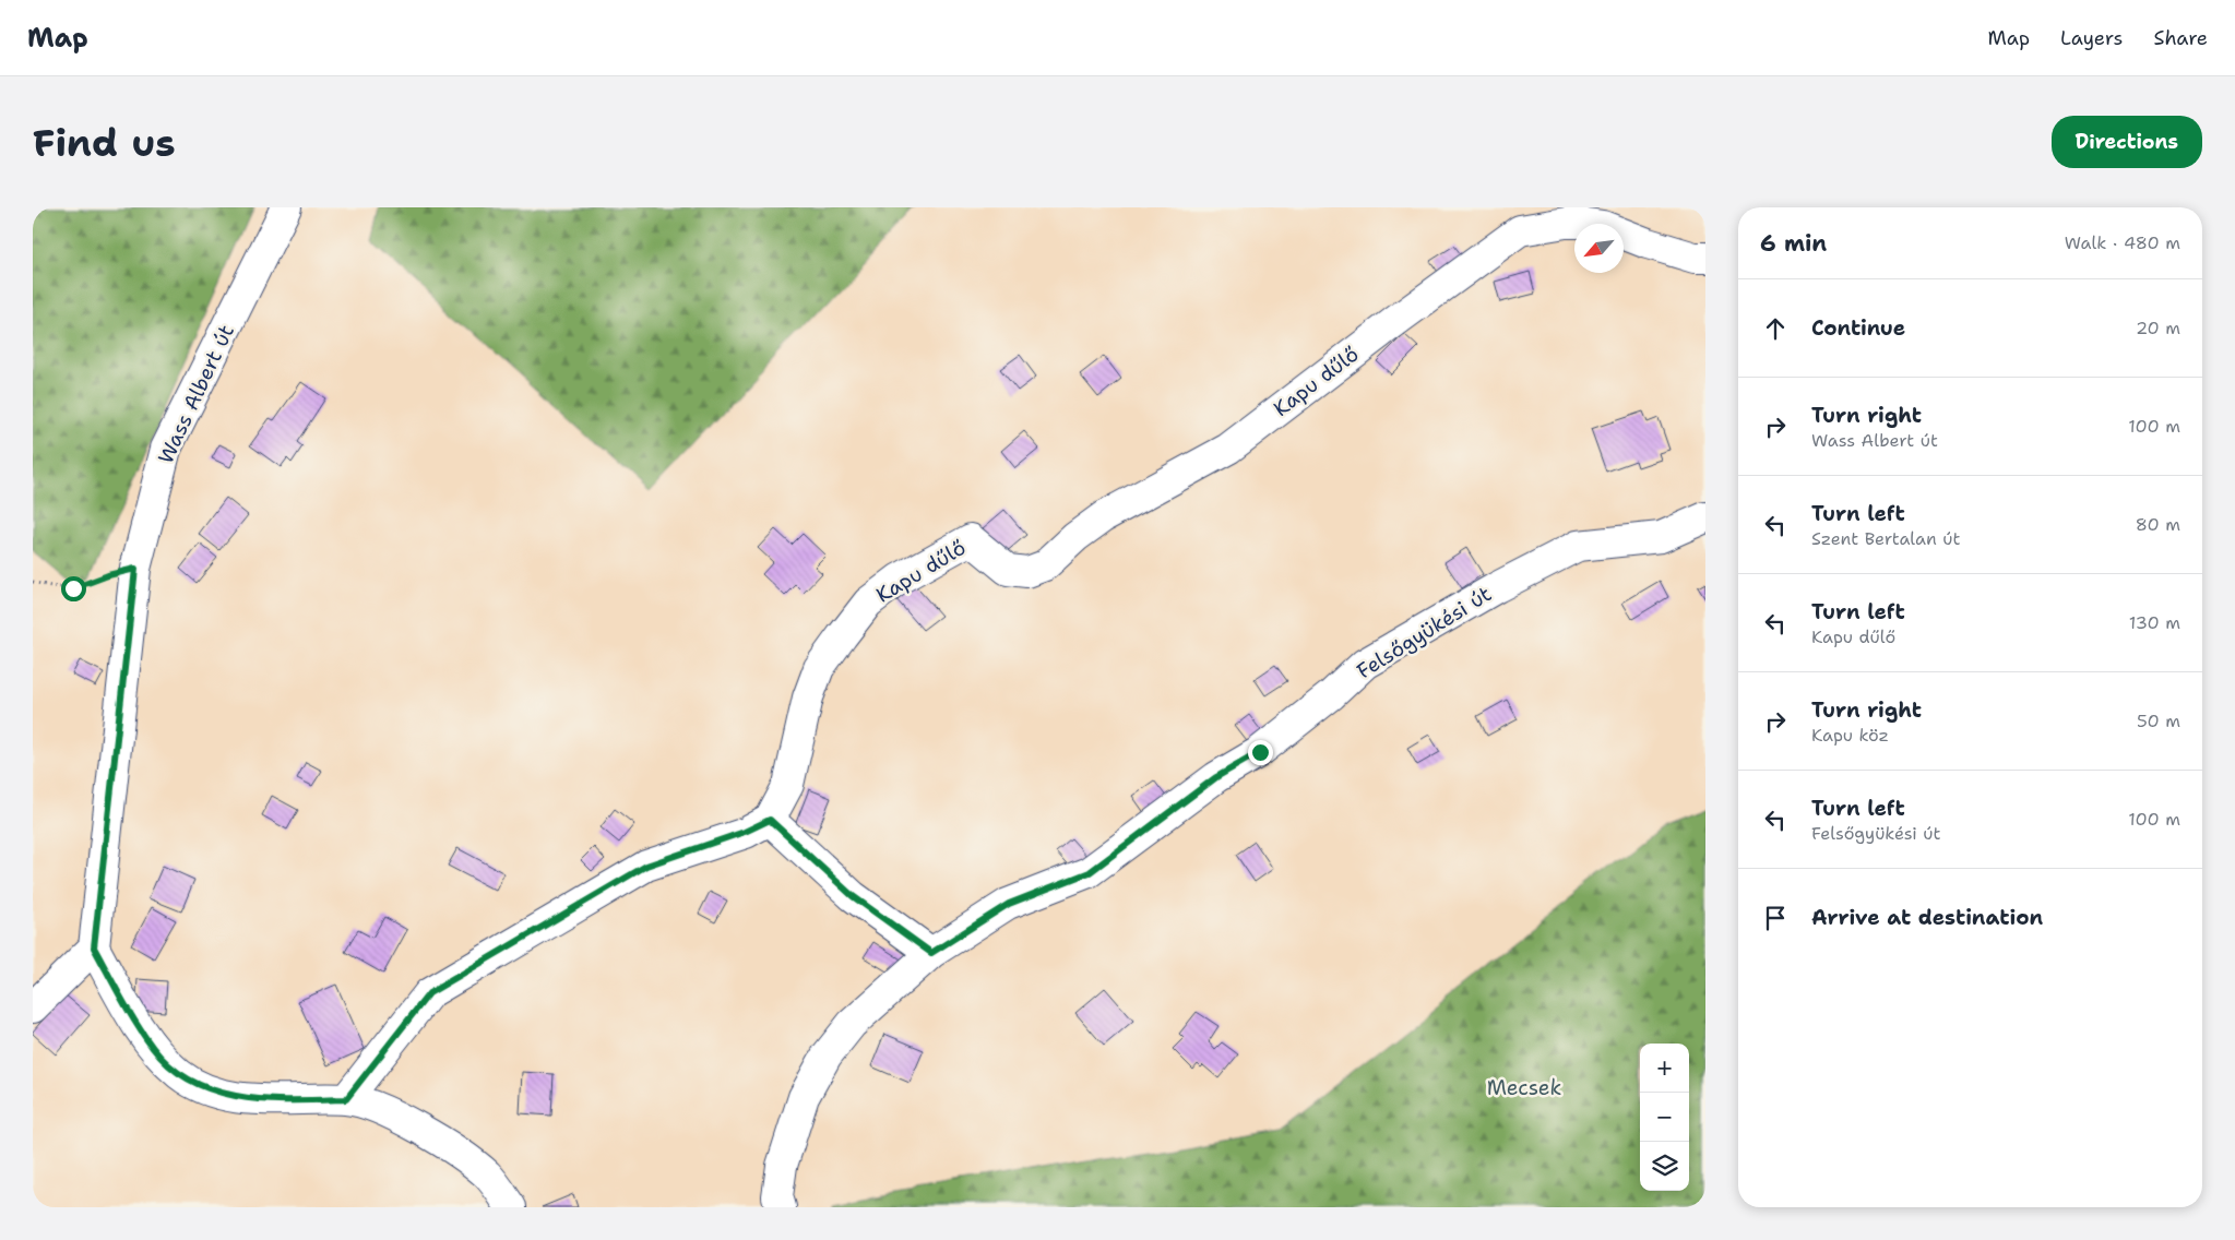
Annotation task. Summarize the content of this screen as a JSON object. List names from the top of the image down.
{
  "streets": {
    "street": ["Kapu dűlő", "Wass Albert út", "Felsőgyükési út"]
  },
  "parks": ["Mecsek"],
  "north": "bottom left",
  "page": {
    "header": "Map",
    "nav": ["Map", "Layers", "Share"],
    "buttons": "Directions",
    "title": "Find us",
    "heading": ["6 min", "Walk · 480 m"],
    "list": [
      ["Continue", "20 m"],
      ["Turn right", "Wass Albert út", "100 m"],
      ["Turn left", "Szent Bertalan út", "80 m"],
      ["Turn left", "Kapu dűlő", "130 m"],
      ["Turn right", "Kapu köz", "50 m"],
      ["Turn left", "Felsőgyükési út", "100 m"],
      "Arrive at destination"
    ],
    "map_buttons": ["+", "−"]
  }
}
